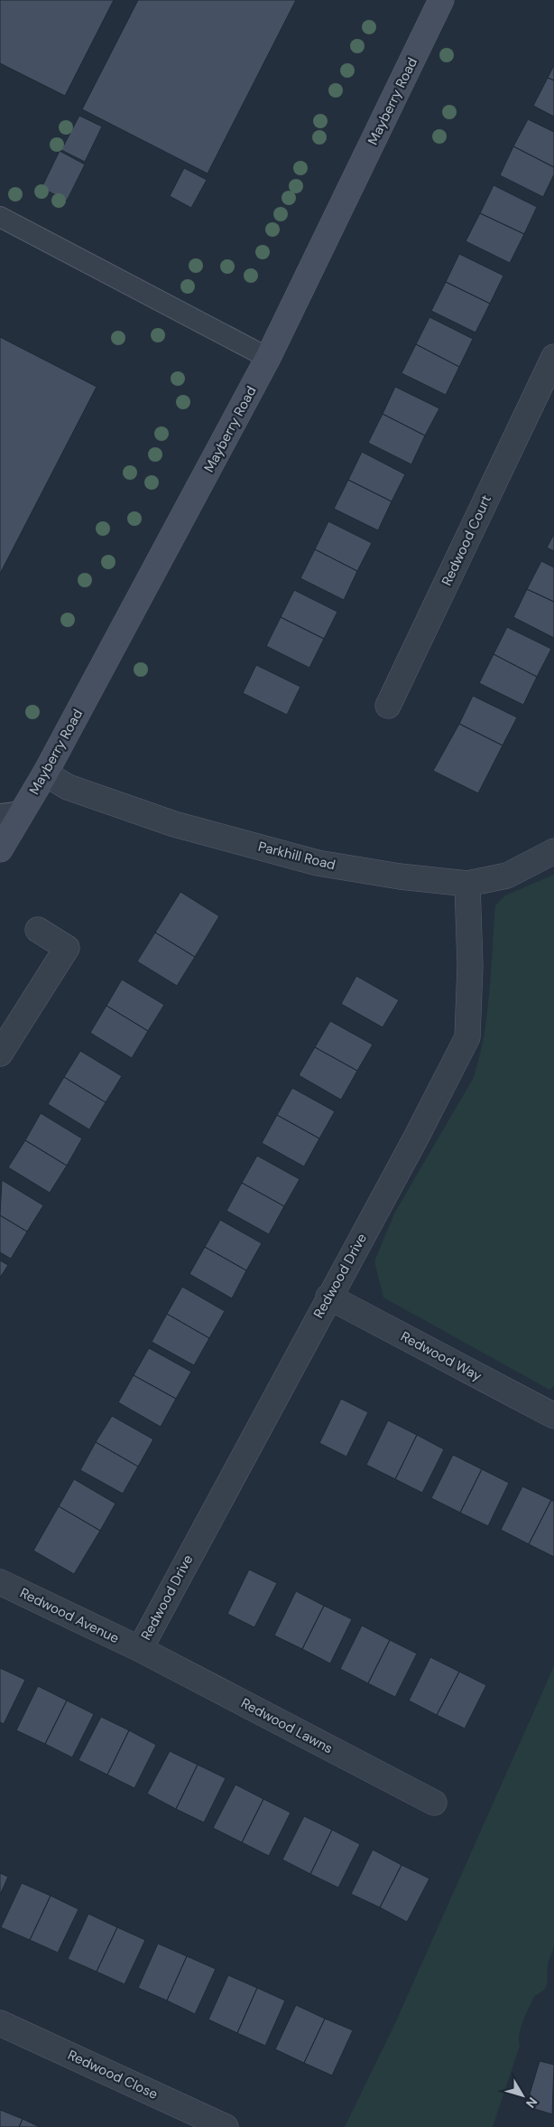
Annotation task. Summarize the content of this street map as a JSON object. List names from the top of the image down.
{
  "streets": {
    "street": [
      "Mayberry Road",
      "Redwood Court",
      "Parkhill Road",
      "Redwood Drive",
      "Redwood Way",
      "Redwood Avenue",
      "Redwood Lawns",
      "Redwood Close"
    ]
  },
  "crossings": [
    ["Mayberry Road", "Parkhill Road"],
    ["Parkhill Road", "Redwood Drive"],
    ["Redwood Drive", "Redwood Way"],
    ["Redwood Drive", "Redwood Avenue"],
    ["Redwood Drive", "Redwood Lawns"],
    ["Redwood Avenue", "Redwood Lawns"]
  ],
  "north": "bottom right"
}
